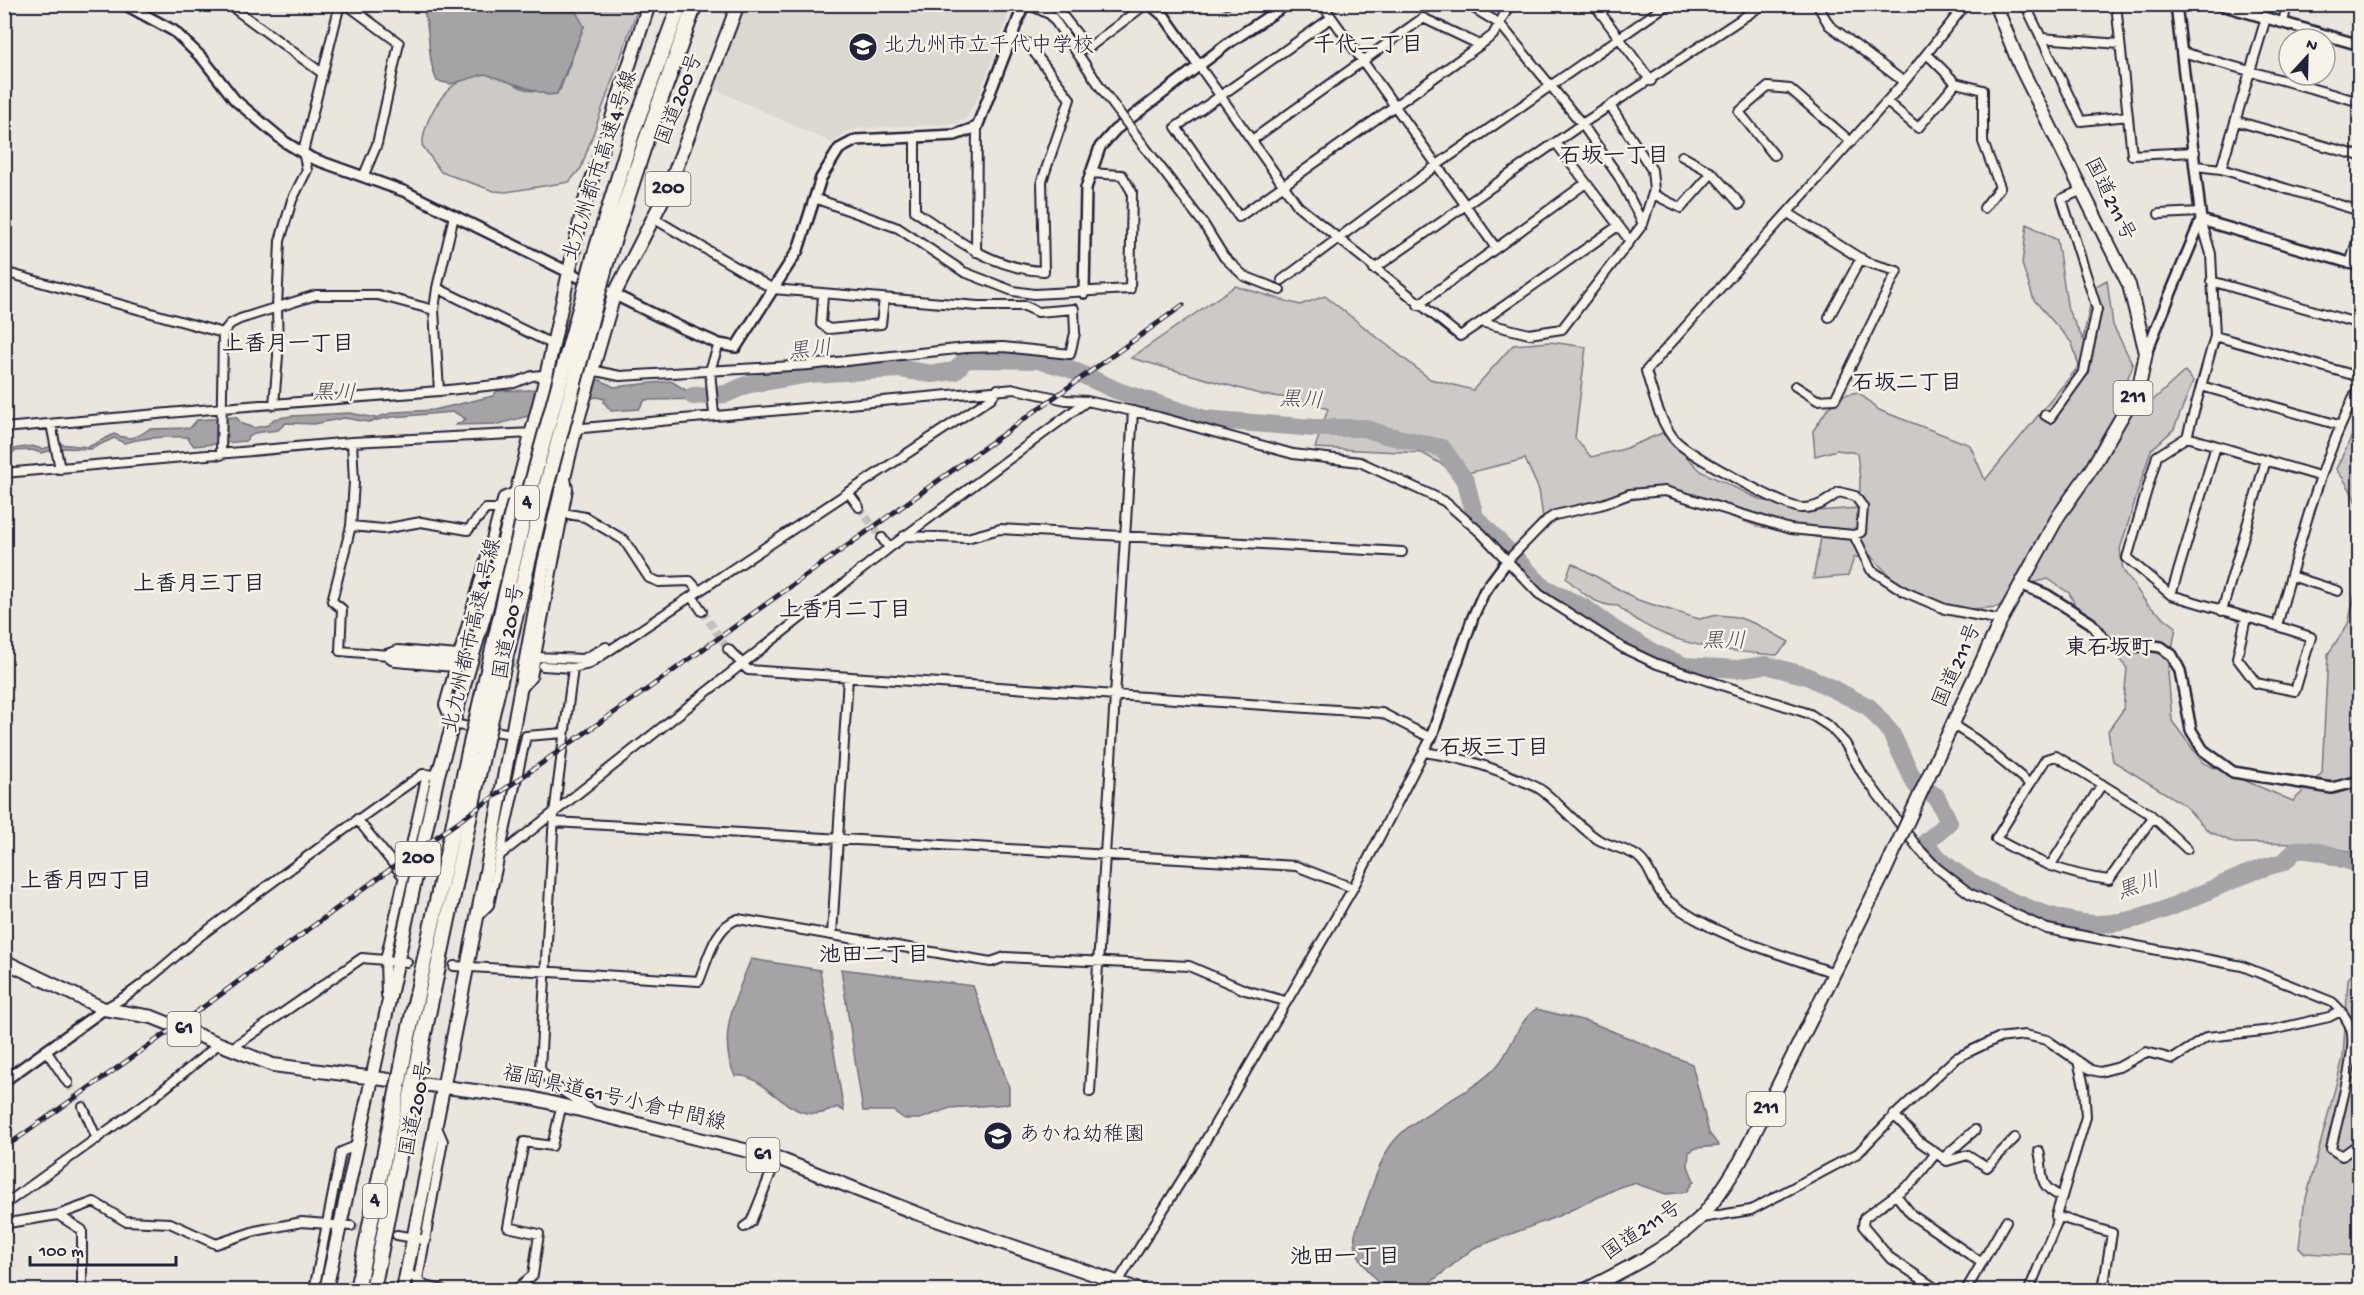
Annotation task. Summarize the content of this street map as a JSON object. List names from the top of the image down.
{
  "streets": {
    "highway": ["北九州都市高速4号線", "4"],
    "main road": [
      "国道200号",
      "200",
      "国道211号",
      "211",
      "61",
      "福岡県道61号小倉中間線"
    ]
  },
  "crossings": [
    ["国道200号", "福岡県道61号小倉中間線"]
  ],
  "districts": [
    "千代二丁目",
    "石坂一丁目",
    "上香月一丁目",
    "石坂二丁目",
    "上香月三丁目",
    "上香月二丁目",
    "東石坂町",
    "石坂三丁目",
    "上香月四丁目",
    "池田二丁目",
    "池田一丁目"
  ],
  "water": ["黒川"],
  "places": {
    "school or university": ["北九州市立千代中学校", "あかね幼稚園"]
  },
  "scale_bar": "100 m",
  "north": "top"
}
